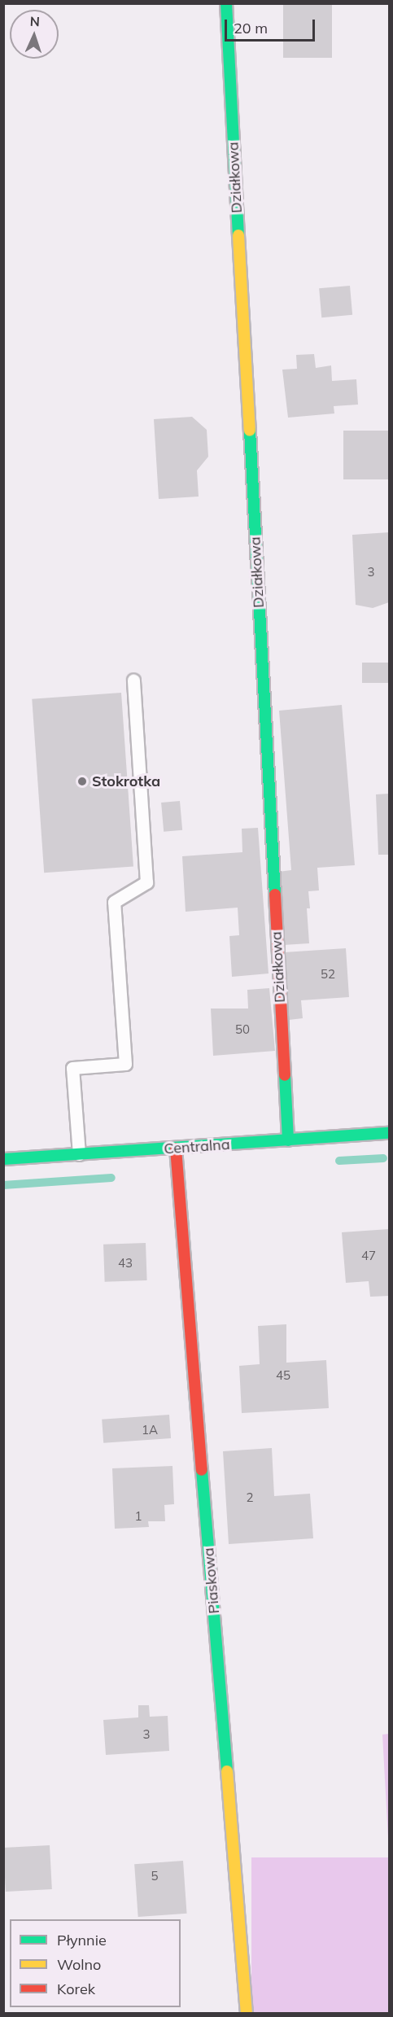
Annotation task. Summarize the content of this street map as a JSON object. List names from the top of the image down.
{
  "streets": {
    "street": ["Działkowa", "Centralna", "Piaskowa"]
  },
  "crossings": [
    ["Działkowa", "Centralna"],
    ["Centralna", "Piaskowa"]
  ],
  "places": ["Stokrotka"],
  "house_numbers": [
    "3",
    "52",
    "50",
    "47",
    "43",
    "45",
    "1A",
    "2",
    "1",
    "3",
    "5"
  ],
  "legend": ["Płynnie", "Wolno", "Korek"],
  "scale_bar": "20 m",
  "north": "top"
}
